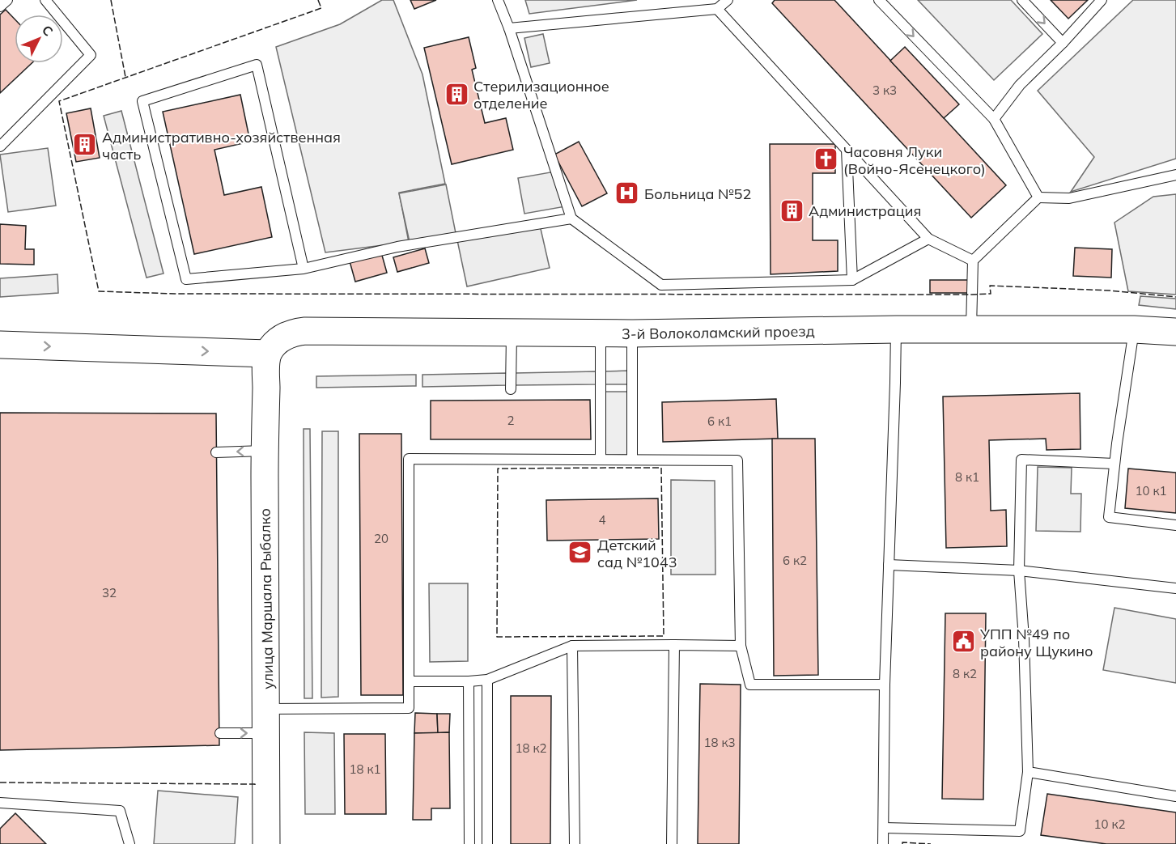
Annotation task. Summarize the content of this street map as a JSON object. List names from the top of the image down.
{
  "streets": {
    "street": ["3-й Волоколамский проезд", "улица Маршала Рыбалко"]
  },
  "crossings": [
    ["3-й Волоколамский проезд", "улица Маршала Рыбалко"]
  ],
  "places": {
    "building": ["Стерилизационное отделение", "Административно-хозяйственная часть", "Администрация"],
    "church": ["Часовня Луки (Войно-Ясенецкого)"],
    "hospital": ["Больница №52"],
    "school or university": ["Детский сад №1043"],
    "public building": ["УПП №49 по району Щукино"]
  },
  "house_numbers": [
    "3 к3",
    "2",
    "6 к1",
    "8 к1",
    "10 к1",
    "4",
    "20",
    "6 к2",
    "32",
    "8 к2",
    "18 к3",
    "18 к2",
    "18 к1",
    "10 к2"
  ],
  "north": "top right"
}
